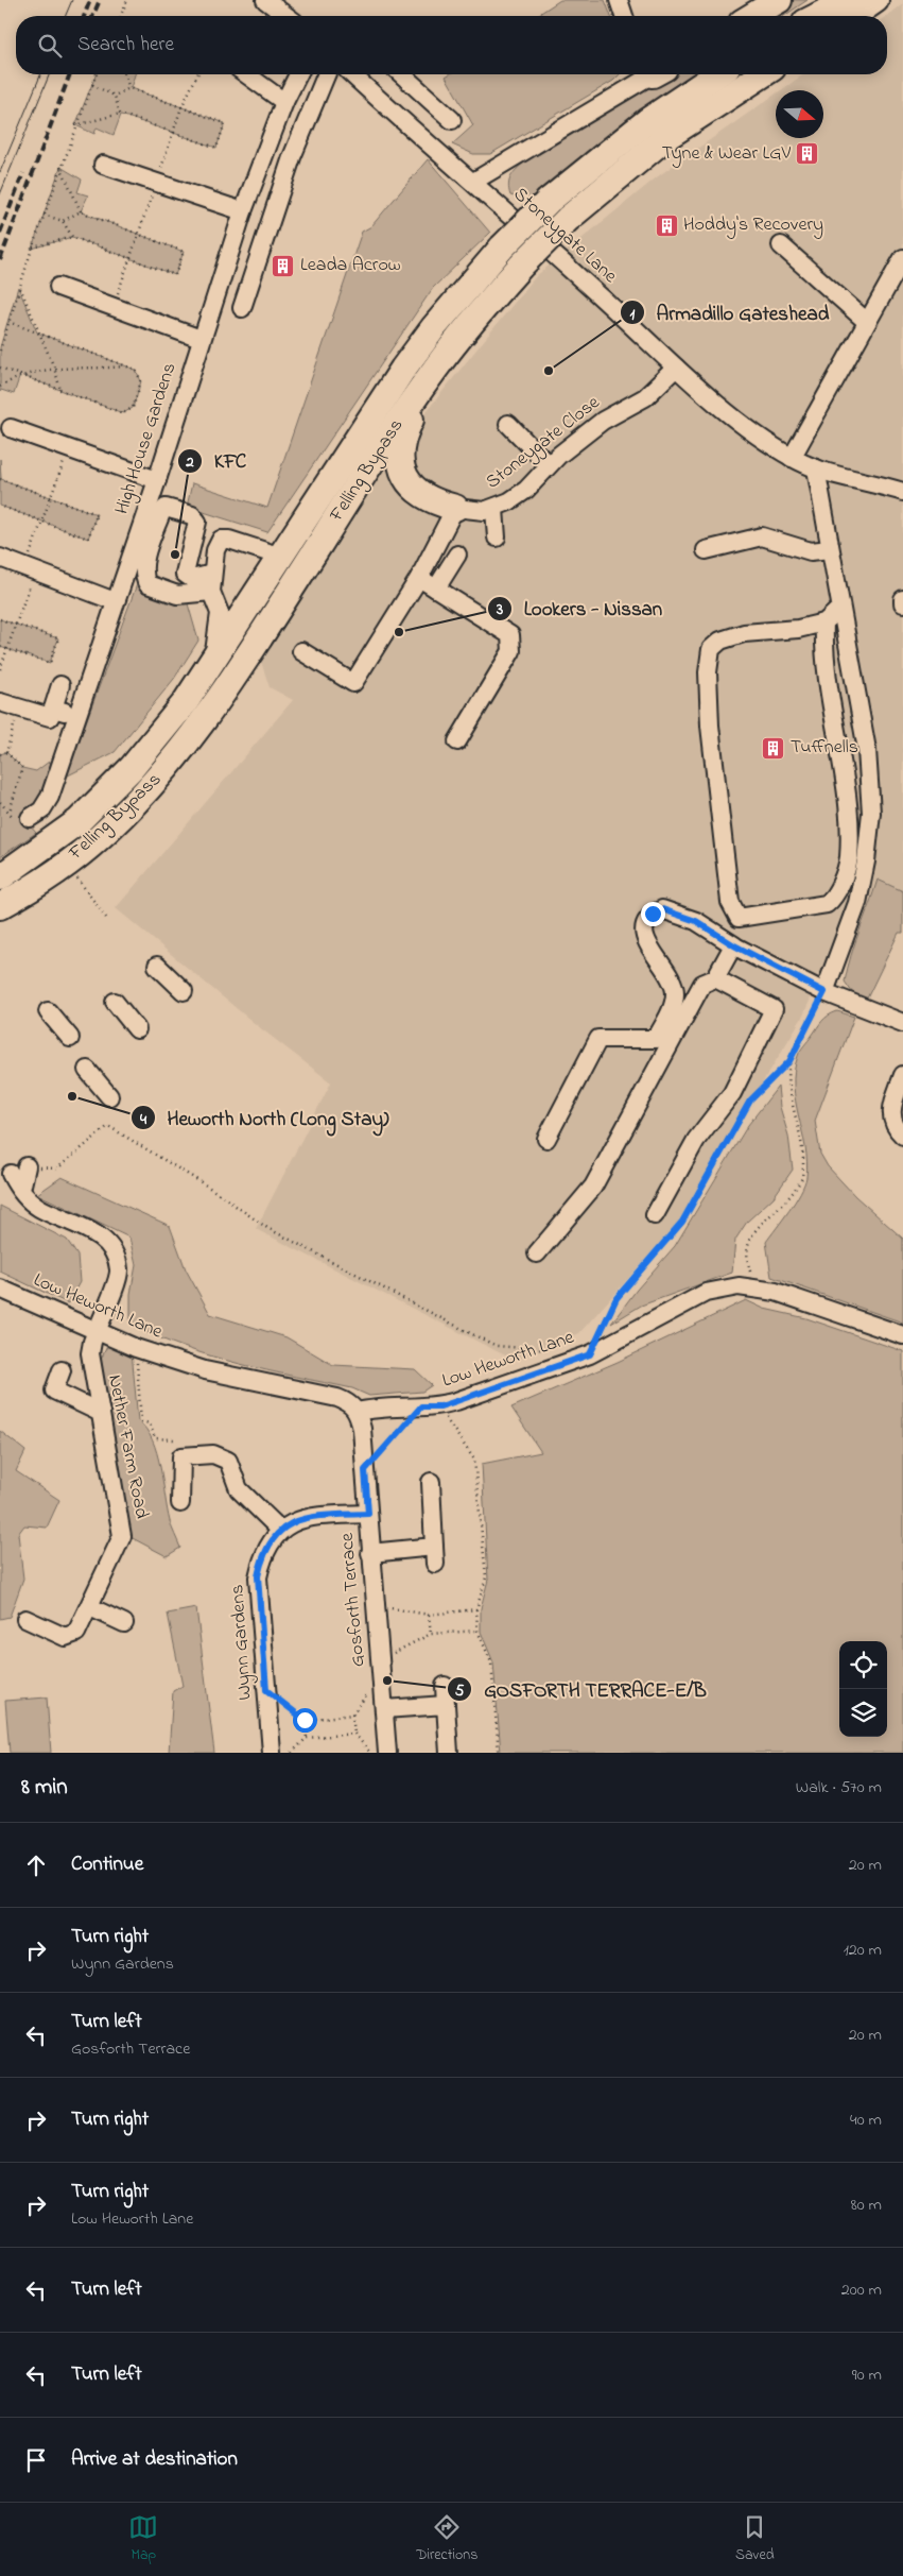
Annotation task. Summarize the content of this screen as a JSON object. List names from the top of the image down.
{
  "streets": {
    "highway": ["Felling Bypass"],
    "street": [
      "Stoneygate Lane",
      "High House Gardens",
      "Stoneygate Close",
      "Low Heworth Lane",
      "Nether Farm Road",
      "Gosforth Terrace",
      "Wynn Gardens"
    ]
  },
  "crossings": [
    ["Stoneygate Lane", "Stoneygate Close"],
    ["Low Heworth Lane", "Nether Farm Road"],
    ["Low Heworth Lane", "Gosforth Terrace"]
  ],
  "places": {
    "building": [
      "Tyne & Wear LGV",
      "Hoddy's Recovery",
      "Leada Acrow",
      "Tuffnells"
    ],
    "other": [
      "Armadillo Gateshead",
      "KFC",
      "Lookers - Nissan",
      "Heworth North (Long Stay)",
      "GOSFORTH TERRACE-E/B"
    ]
  },
  "north": "right",
  "page": {
    "search": "Search here",
    "heading": ["8 min", "Walk · 570 m"],
    "list": [
      ["Continue", "20 m"],
      ["Turn right", "Wynn Gardens", "120 m"],
      ["Turn left", "Gosforth Terrace", "20 m"],
      ["Turn right", "40 m"],
      ["Turn right", "Low Heworth Lane", "80 m"],
      ["Turn left", "200 m"],
      ["Turn left", "90 m"],
      "Arrive at destination"
    ],
    "nav": ["Map", "Directions", "Saved"]
  }
}
